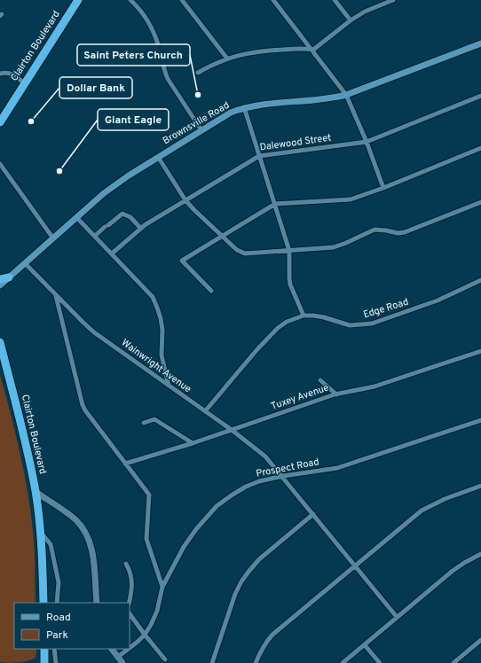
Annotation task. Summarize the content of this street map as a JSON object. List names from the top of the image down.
{
  "streets": {
    "highway": ["Clairton Boulevard"],
    "main road": ["Brownsville Road"],
    "street": [
      "Dalewood Street",
      "Edge Road",
      "Wainwright Avenue",
      "Tuxey Avenue",
      "Prospect Road"
    ]
  },
  "crossings": [
    ["Brownsville Road", "Wainwright Avenue"],
    ["Edge Road", "Wainwright Avenue"],
    ["Wainwright Avenue", "Tuxey Avenue"],
    ["Wainwright Avenue", "Prospect Road"]
  ],
  "places": ["Saint Peters Church", "Dollar Bank", "Giant Eagle"],
  "legend": ["Road", "Park"]
}
